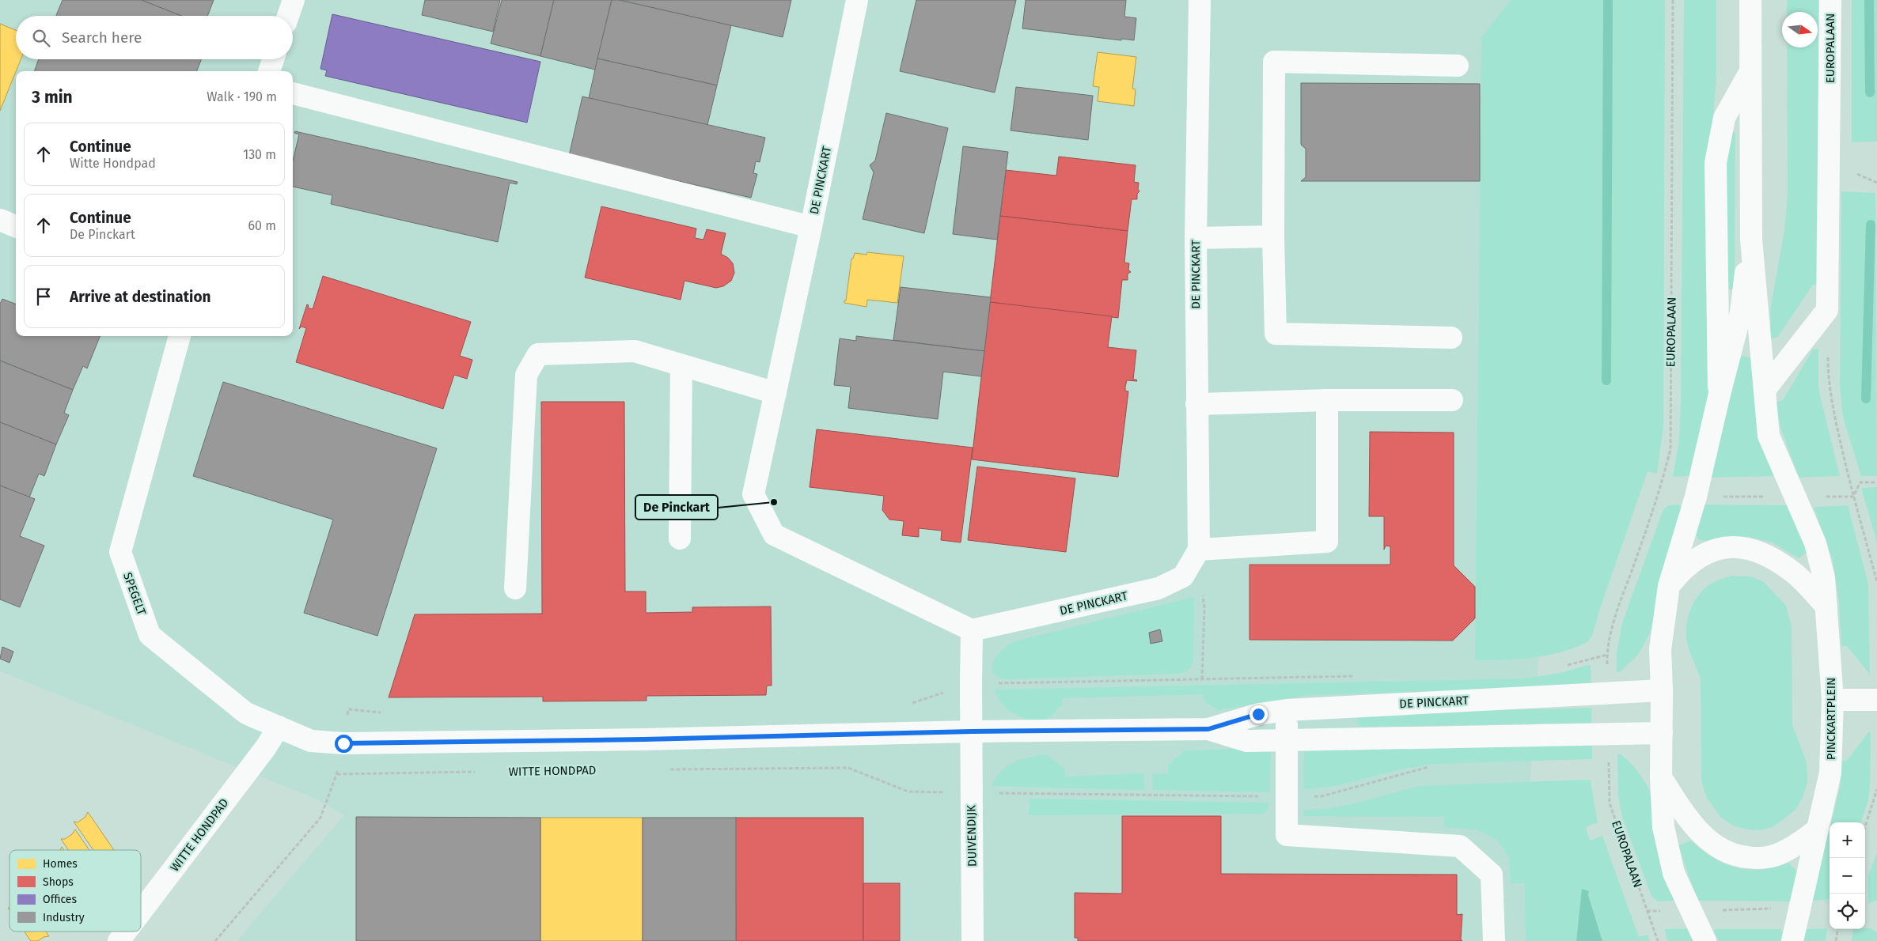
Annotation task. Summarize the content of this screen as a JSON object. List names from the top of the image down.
{
  "streets": {
    "street": [
      "EUROPALAAN",
      "DE PINCKART",
      "SPEGELT",
      "PINCKARTPLEIN",
      "WITTE HONDPAD",
      "DUIVENDIJK"
    ]
  },
  "crossings": [
    ["DE PINCKART", "SPEGELT"],
    ["DE PINCKART", "DUIVENDIJK"],
    ["SPEGELT", "WITTE HONDPAD"],
    ["SPEGELT", "DUIVENDIJK"]
  ],
  "places": ["De Pinckart"],
  "legend": [
    "Homes",
    "Shops",
    "Offices",
    "Industry"
  ],
  "north": "right",
  "page": {
    "search": "Search here",
    "heading": ["3 min", "Walk · 190 m"],
    "list": [
      ["Continue", "Witte Hondpad", "130 m"],
      ["Continue", "De Pinckart", "60 m"],
      "Arrive at destination"
    ],
    "map_buttons": ["+", "−"]
  }
}
